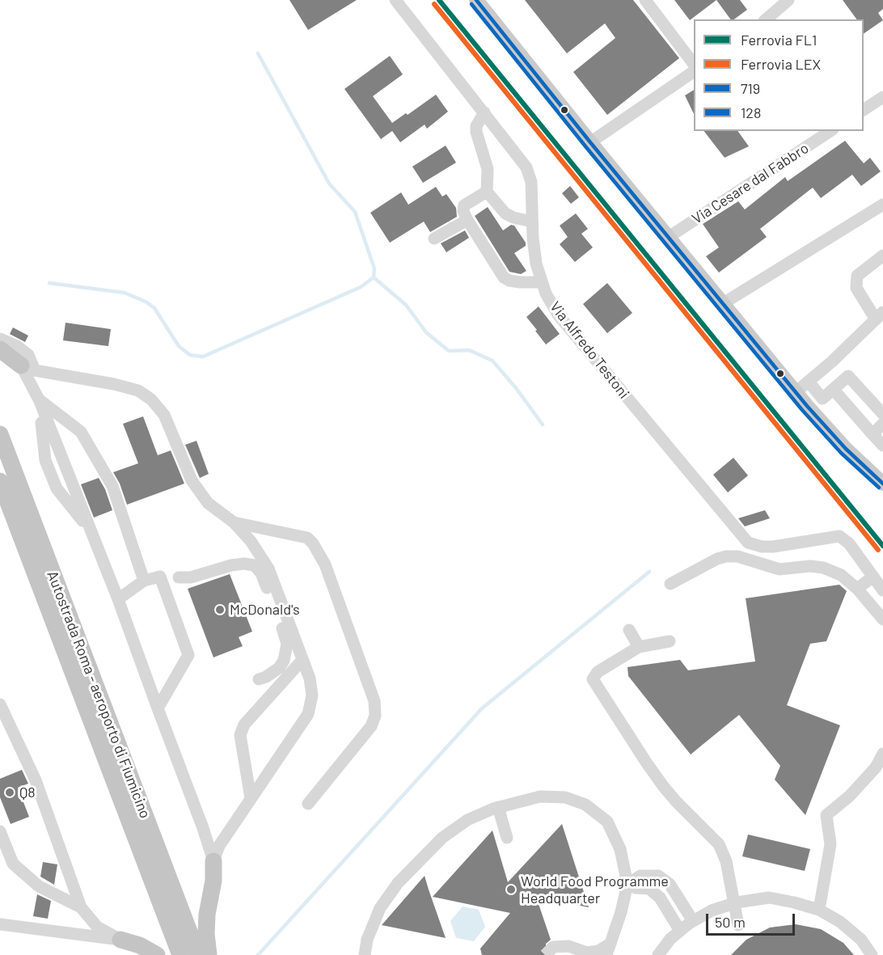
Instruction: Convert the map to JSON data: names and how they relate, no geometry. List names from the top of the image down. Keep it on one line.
{"streets":{"highway":["Autostrada Roma - aeroporto di Fiumicino"],"street":["Via Cesare dal Fabbro","Via Alfredo Testoni"]},"places":["McDonald's","Q8","World Food Programme Headquarter"],"lines":["rail line FL1","transit line 719","rail line LEX","transit line 128"],"legend":["Ferrovia FL1","Ferrovia LEX","719","128"],"scale_bar":"50 m"}
